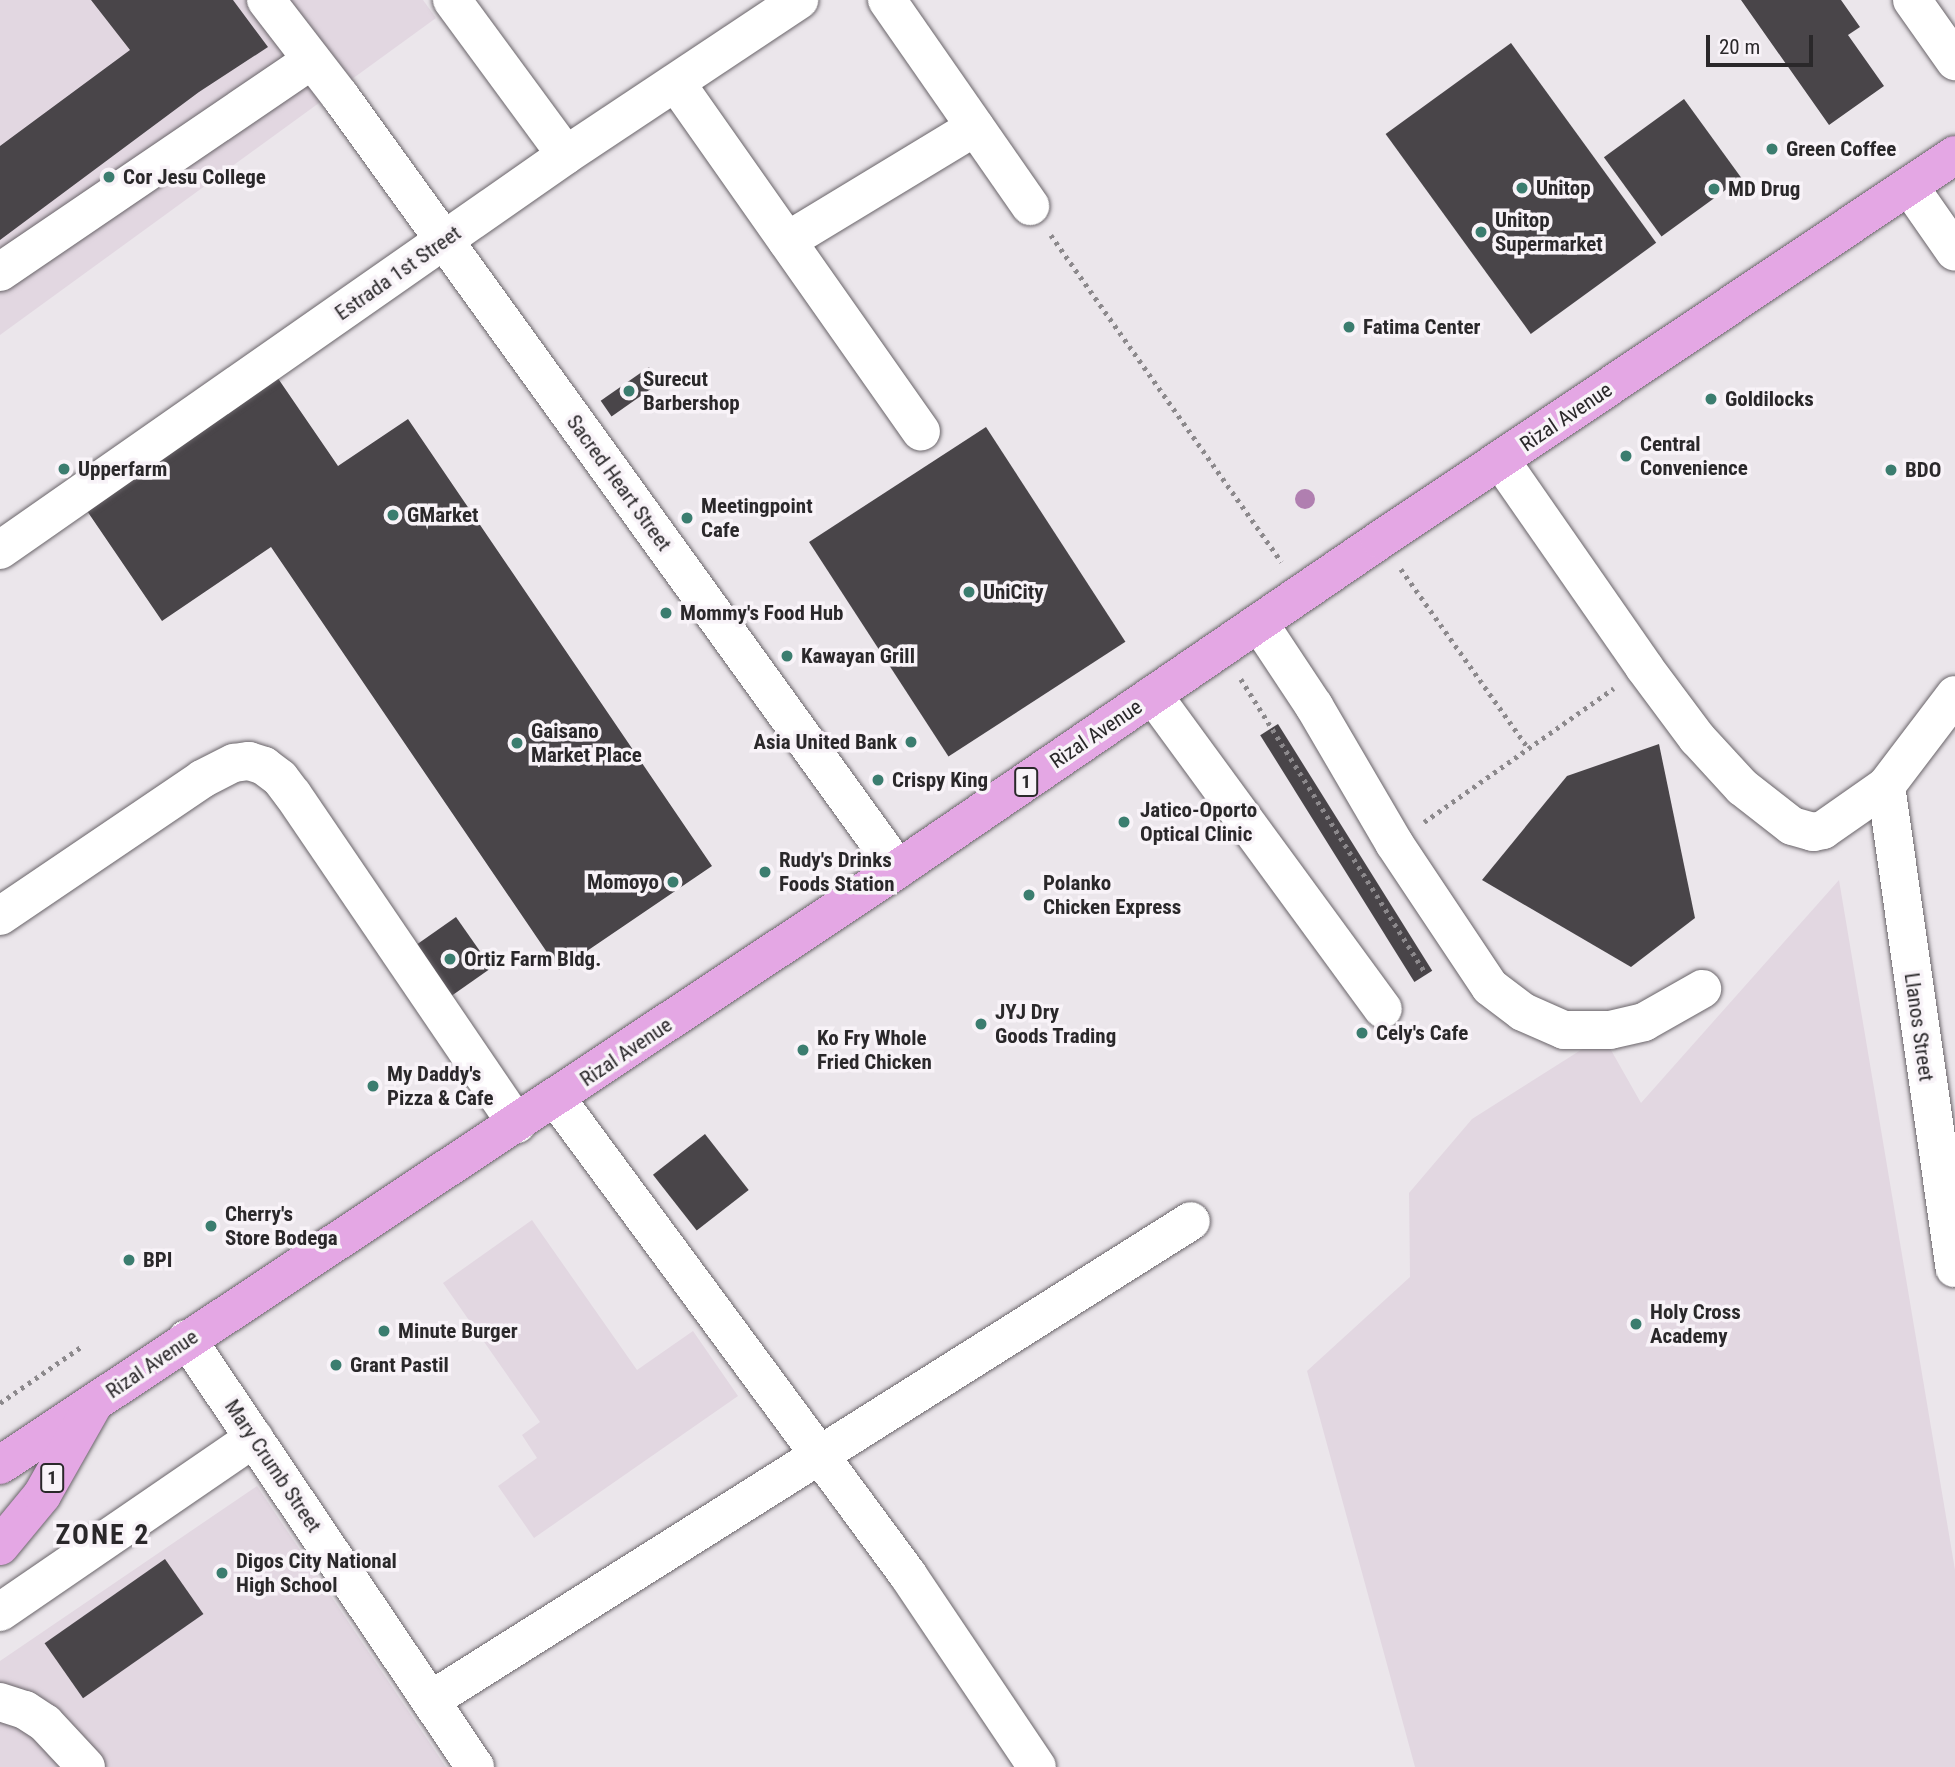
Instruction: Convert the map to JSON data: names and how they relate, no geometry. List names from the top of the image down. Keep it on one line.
{"streets":{"main road":["Rizal Avenue","1"],"street":["Estrada 1st Street","Sacred Heart Street","Llanos Street","Mary Crumb Street"]},"crossings":[["Estrada 1st Street","Sacred Heart Street"],["Rizal Avenue","Sacred Heart Street"],["Rizal Avenue","Mary Crumb Street"]],"districts":["ZONE 2"],"places":["Green Coffee","Cor Jesu College","Unitop","MD Drug","Unitop Supermarket","Fatima Center","Surecut Barbershop","Goldilocks","Central Convenience","Upperfarm","BDO","GMarket","Meetingpoint Cafe","UniCity","Mommy's Food Hub","Kawayan Grill","Asia United Bank","Gaisano Market Place","Crispy King","Jatico-Oporto Optical Clinic","Rudy's Drinks Foods Station","Momoyo","Polanko Chicken Express","Ortiz Farm Bldg.","JYJ Dry Goods Trading","Cely's Cafe","Ko Fry Whole Fried Chicken","My Daddy's Pizza & Cafe","Cherry's Store Bodega","BPI","Holy Cross Academy","Minute Burger","Grant Pastil","Digos City National High School"],"scale_bar":"20 m"}
